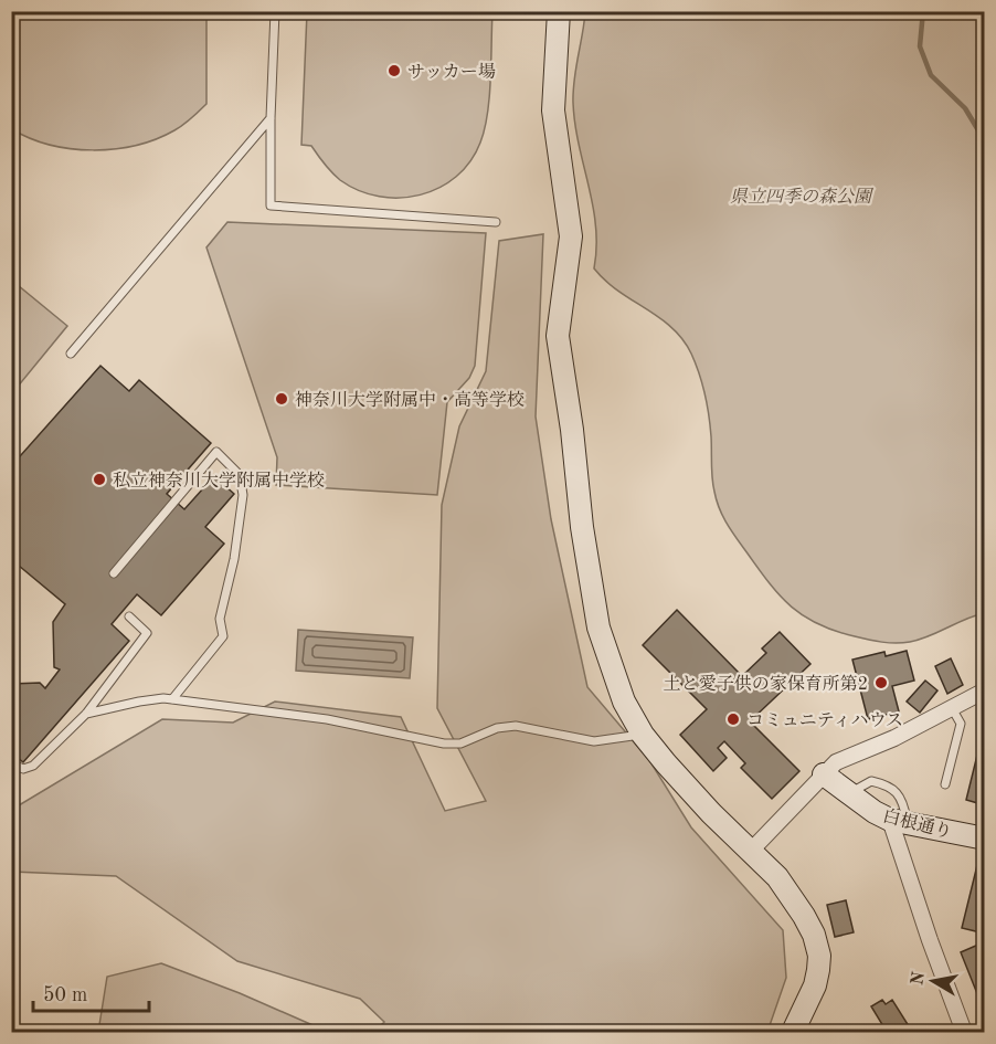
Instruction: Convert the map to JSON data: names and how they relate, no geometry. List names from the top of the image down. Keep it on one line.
{"streets":{"street":["白根通り"]},"parks":["県立四季の森公園"],"places":["サッカー場","神奈川大学附属中・高等学校","私立神奈川大学附属中学校","土と愛子供の家保育所第2","コミュニティハウス"],"scale_bar":"50 m","north":"left"}
